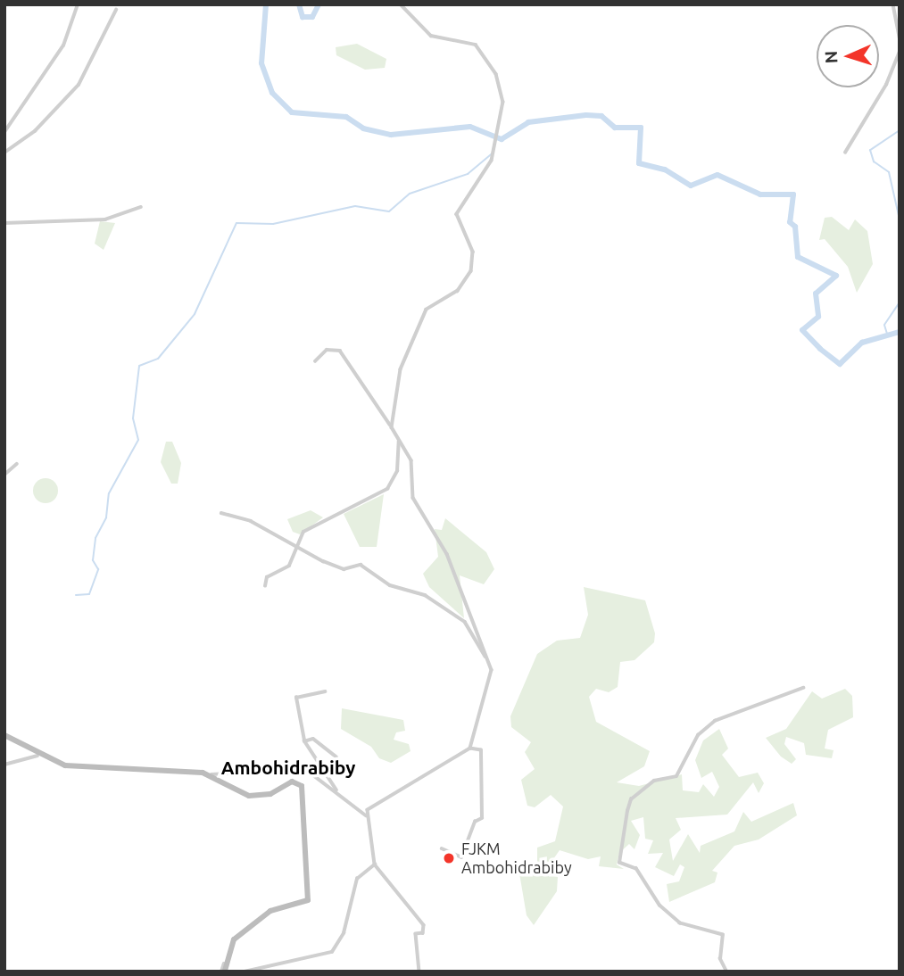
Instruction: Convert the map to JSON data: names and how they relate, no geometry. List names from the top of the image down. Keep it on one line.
{"districts":["Ambohidrabiby"],"places":["FJKM Ambohidrabiby"],"north":"left"}
